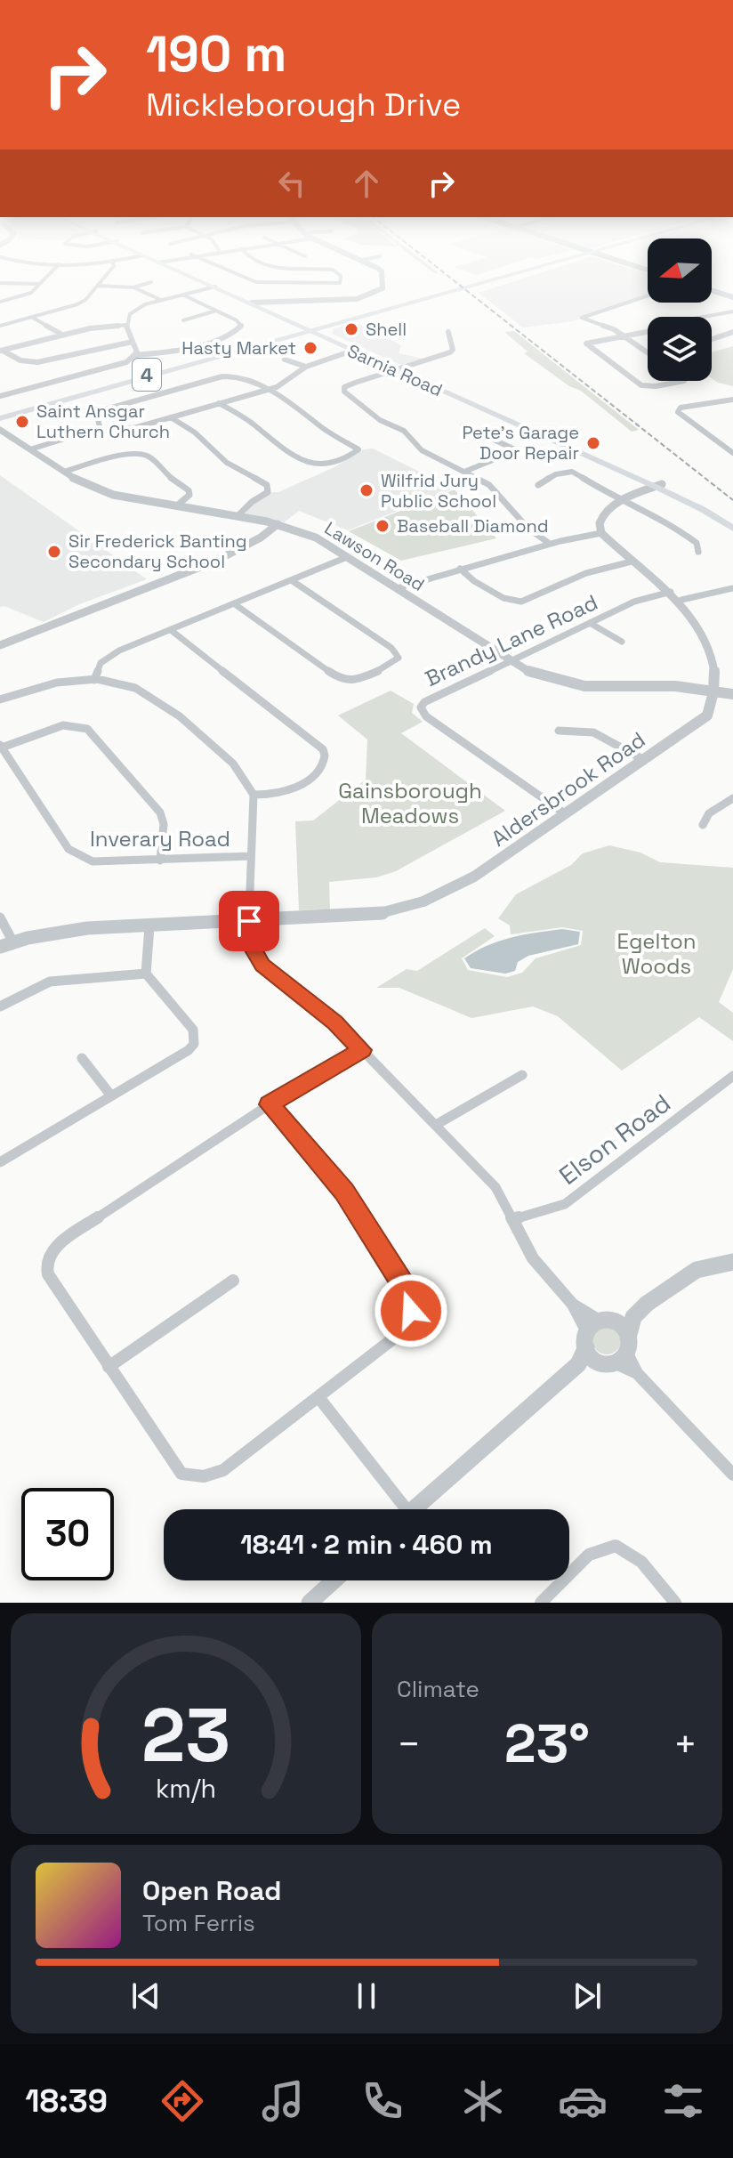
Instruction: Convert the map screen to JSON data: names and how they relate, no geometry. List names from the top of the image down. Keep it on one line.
{"streets":{"main road":["Sarnia Road","4"],"street":["Lawson Road","Brandy Lane Road","Aldersbrook Road","Inverary Road","Elson Road"]},"crossings":[["Sarnia Road","4"],["Lawson Road","Brandy Lane Road"],["Lawson Road","Aldersbrook Road"],["Brandy Lane Road","Aldersbrook Road"]],"parks":["Gainsborough Meadows","Egelton Woods"],"places":["Shell","Hasty Market","Saint Ansgar Luthern Church","Pete's Garage Door Repair","Wilfrid Jury Public School","Baseball Diamond","Sir Frederick Banting Secondary School"],"north":"left","page":{"turn":["190 m","Mickleborough Drive"],"limit":"30","trip":"18:41 · 2 min · 460 m","tile":"Climate","heat":["−","23°","+"],"song":["Open Road","Tom Ferris"],"tabs":"18:39","gauge":["23","km/h"]}}
